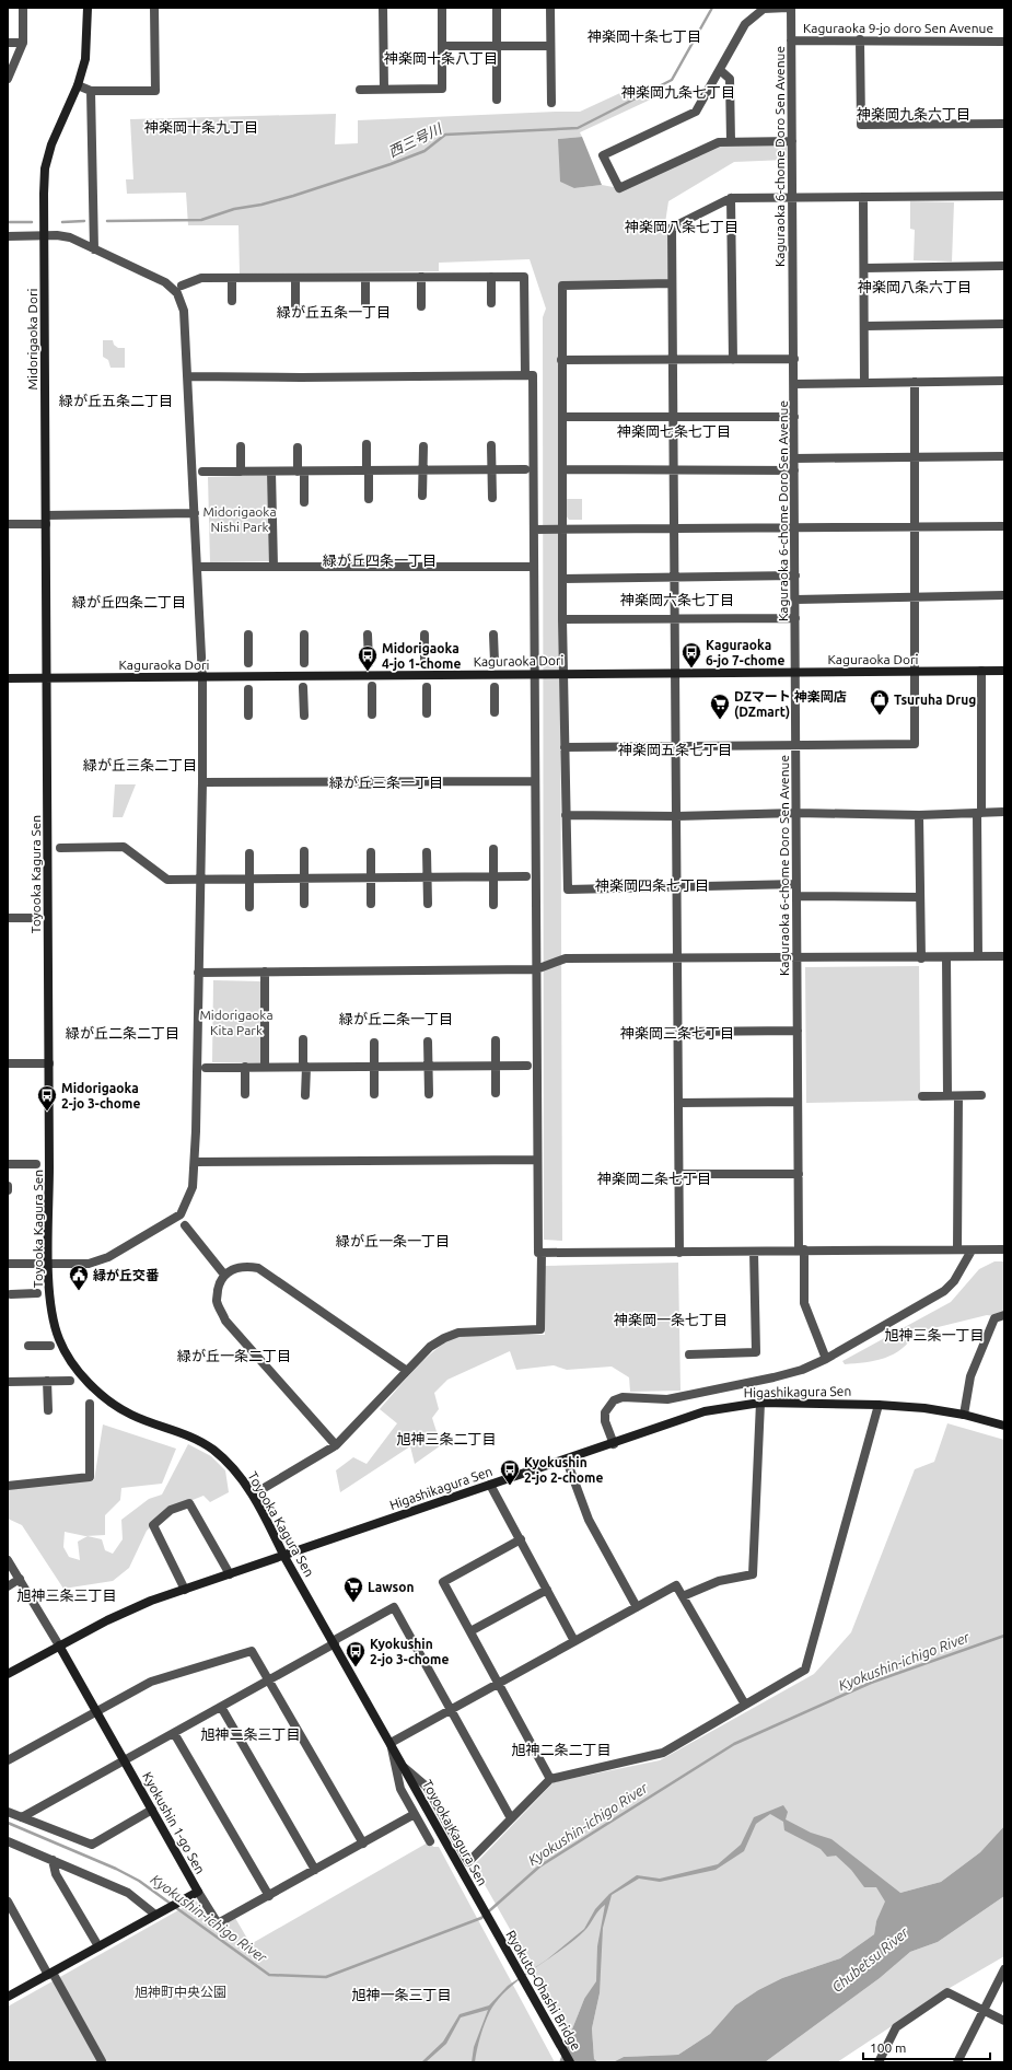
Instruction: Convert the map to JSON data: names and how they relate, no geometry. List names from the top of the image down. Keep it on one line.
{"streets":{"street":["Kaguraoka 9-jo doro Sen Avenue","Kaguraoka 6-chome Doro Sen Avenue","Midorigaoka Dori","Kaguraoka Dori","Toyooka Kagura Sen","Higashikagura Sen","Kyokushin 1-go Sen","Ryokuto-Ohashi Bridge"]},"crossings":[["Kaguraoka 9-jo doro Sen Avenue","Kaguraoka 6-chome Doro Sen Avenue"],["Kaguraoka 6-chome Doro Sen Avenue","Kaguraoka Dori"],["Midorigaoka Dori","Kaguraoka Dori"],["Midorigaoka Dori","Toyooka Kagura Sen"],["Kaguraoka Dori","Toyooka Kagura Sen"],["Toyooka Kagura Sen","Higashikagura Sen"],["Toyooka Kagura Sen","Ryokuto-Ohashi Bridge"],["Higashikagura Sen","Kyokushin 1-go Sen"]],"districts":["神楽岡十条七丁目","神楽岡十条八丁目","神楽岡九条七丁目","神楽岡九条六丁目","神楽岡十条九丁目","神楽岡八条七丁目","神楽岡八条六丁目","緑が丘五条一丁目","緑が丘五条二丁目","神楽岡七条七丁目","緑が丘四条一丁目","神楽岡六条七丁目","緑が丘四条二丁目","神楽岡五条七丁目","緑が丘三条二丁目","緑が丘三条一丁目","神楽岡四条七丁目","緑が丘二条一丁目","緑が丘二条二丁目","神楽岡三条七丁目","神楽岡二条七丁目","緑が丘一条一丁目","神楽岡一条七丁目","旭神三条一丁目","緑が丘一条二丁目","旭神三条二丁目","旭神三条三丁目","旭神二条三丁目","旭神二条二丁目","旭神一条三丁目"],"water":["西三号川","Kyokushin-ichigo River","Chubetsu River"],"parks":["Midorigaoka Nishi Park","Midorigaoka Kita Park","旭神町中央公園"],"places":{"bus stop":["Kaguraoka 6-jo 7-chome","Midorigaoka 4-jo 1-chome","Midorigaoka 2-jo 3-chome","Kyokushin 2-jo 2-chome","Kyokushin 2-jo 3-chome"],"shop":["Tsuruha Drug"],"supermarket":["DZマート 神楽岡店 (DZmart)","Lawson"],"public building":["緑が丘交番"]},"scale_bar":"100 m"}
